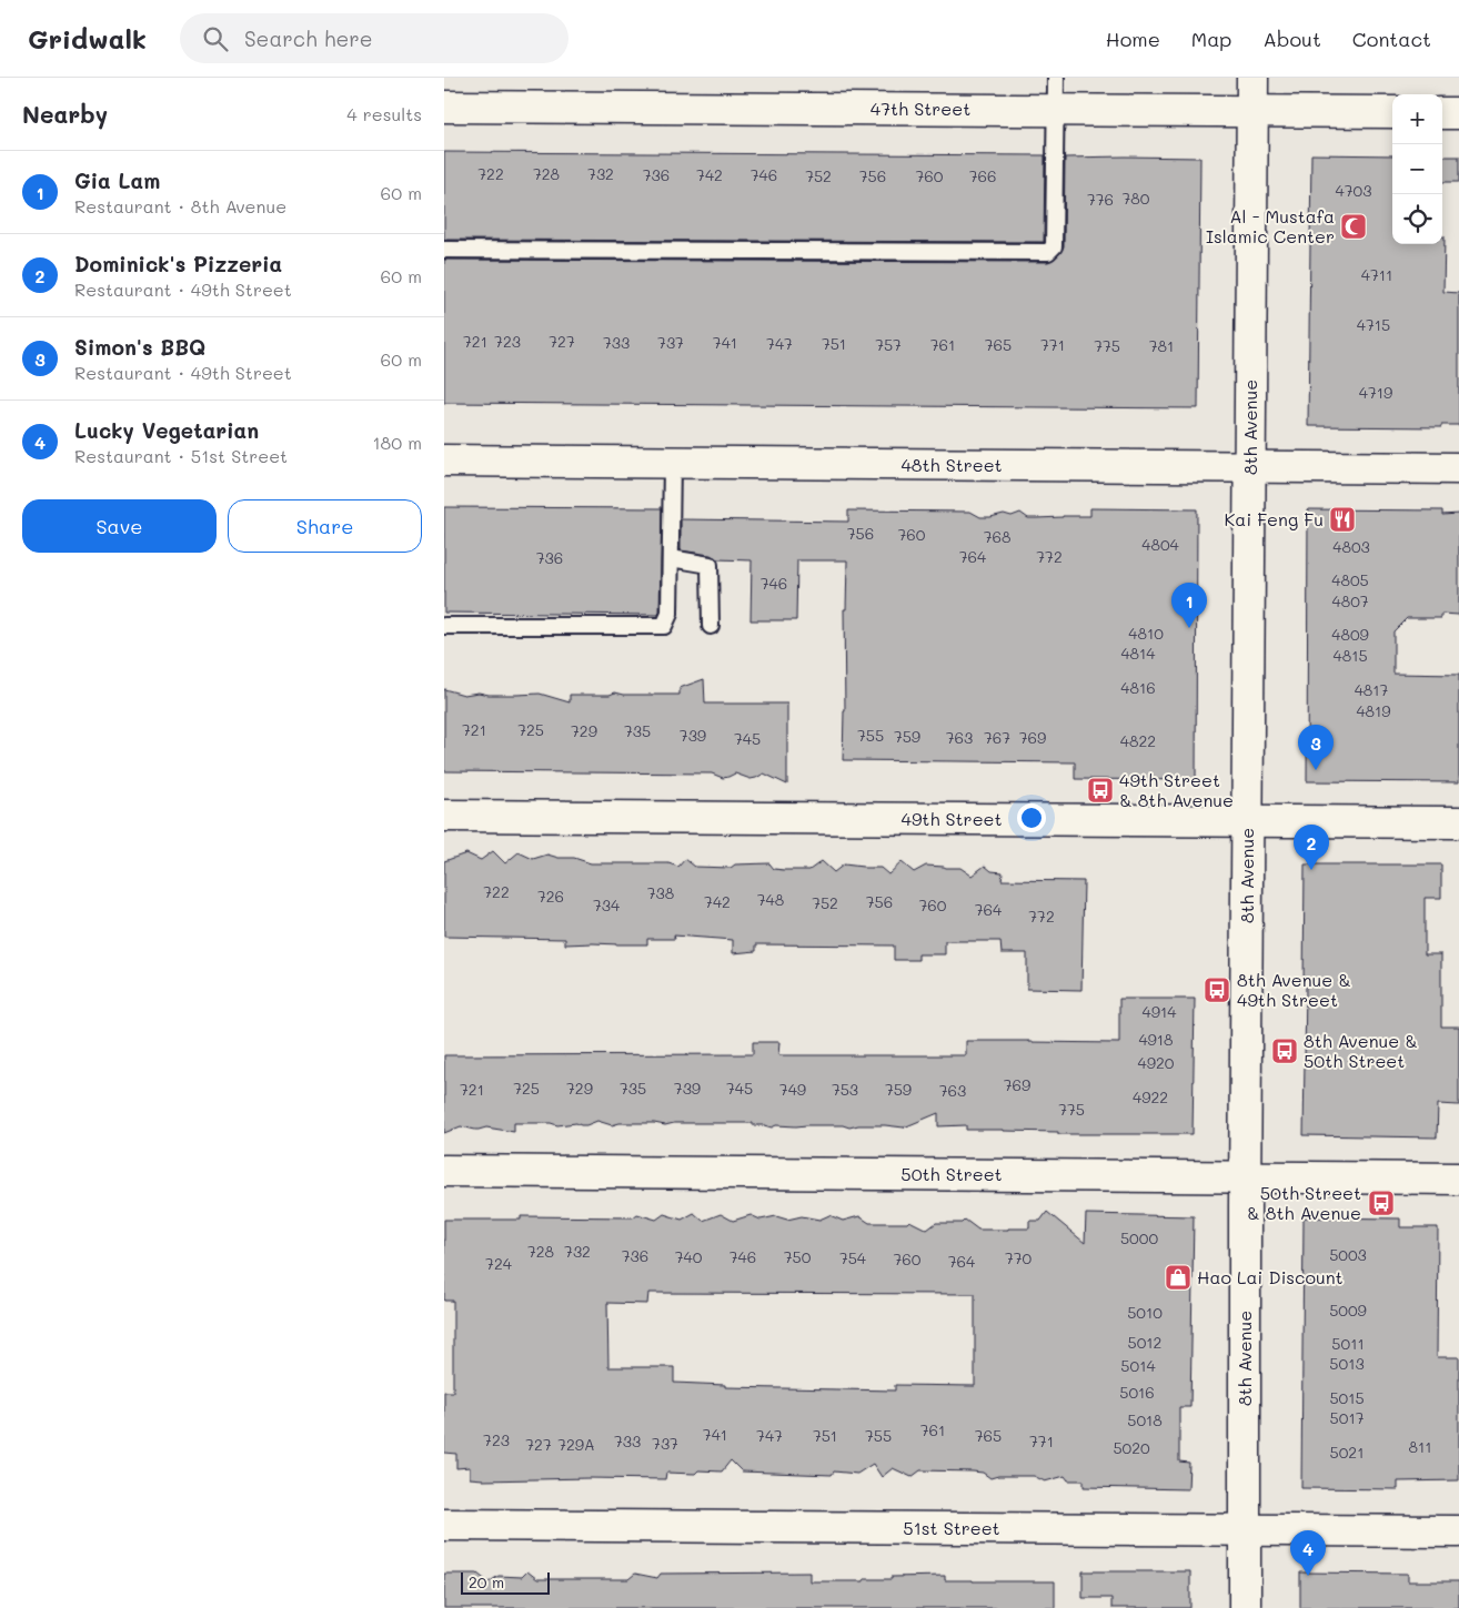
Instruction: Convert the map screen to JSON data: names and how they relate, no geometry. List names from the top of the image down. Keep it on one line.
{"streets":{"street":["47th Street","8th Avenue","48th Street","49th Street","50th Street","51st Street"]},"crossings":[["47th Street","8th Avenue"],["8th Avenue","48th Street"],["8th Avenue","49th Street"],["8th Avenue","50th Street"],["8th Avenue","51st Street"]],"places":{"mosque":["Al - Mustafa Islamic Center"],"restaurant":["Kai Feng Fu"],"bus stop":["49th Street & 8th Avenue","8th Avenue & 49th Street","8th Avenue & 50th Street","50th Street & 8th Avenue"],"shop":["Hao Lai Discount"]},"house_numbers":["722","728","732","736","742","746","752","756","760","766","4703","780","776","4711","4715","721","723","727","733","737","741","747","751","757","761","765","771","775","781","4719","756","760","768","4804","4803","764","772","736","4805","746","4807","4810","4809","4814","4815","4816","4817","4819","721","725","729","735","739","755","759","763","767","769","745","4822","722","738","726","748","742","756","752","734","760","764","772","4914","4918","4920","769","725","729","735","739","745","721","749","753","759","763","4922","775","5000","728","732","5003","736","740","746","750","754","770","760","764","724","5009","5010","5012","5011","5013","5014","5016","5015","5017","5018","761","741","747","751","755","765","723","733","771","737","727","729A","811","5020","5021"],"scale_bar":"20 m","page":{"header":"Gridwalk","search":"Search here","nav":["Home","Map","About","Contact"],"heading":["Nearby","4 results"],"map_buttons":["+","−"],"list":[{"mark":"1","name":"Gia Lam","note":"Restaurant · 8th Avenue","value":"60 m"},{"mark":"2","name":"Dominick's Pizzeria","note":"Restaurant · 49th Street","value":"60 m"},{"mark":"3","name":"Simon's BBQ","note":"Restaurant · 49th Street","value":"60 m"},{"mark":"4","name":"Lucky Vegetarian","note":"Restaurant · 51st Street","value":"180 m"}],"buttons":["Save","Share"],"pins":["1","3","2","4"],"scale":"20 m"}}
